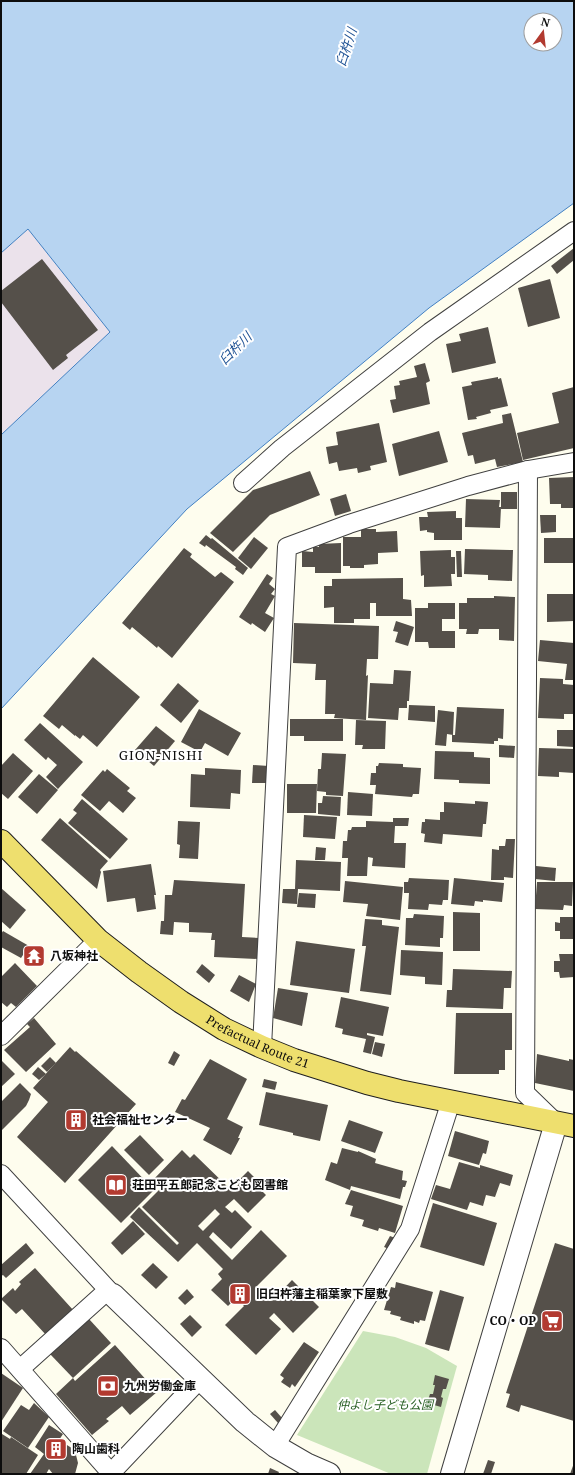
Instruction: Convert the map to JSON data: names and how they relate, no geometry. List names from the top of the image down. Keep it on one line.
{"streets":{"main road":["Prefactual Route 21"]},"districts":["GION-NISHI"],"water":["臼杵川"],"parks":["仲よし子ども公園"],"places":{"temple":["八坂神社"],"building":["社会福祉センター","旧臼杵藩主稲葉家下屋敷","陶山歯科"],"library":["荘田平五郎記念こども図書館"],"supermarket":["CO・OP"],"bank":["九州労働金庫"]},"north":"top"}
